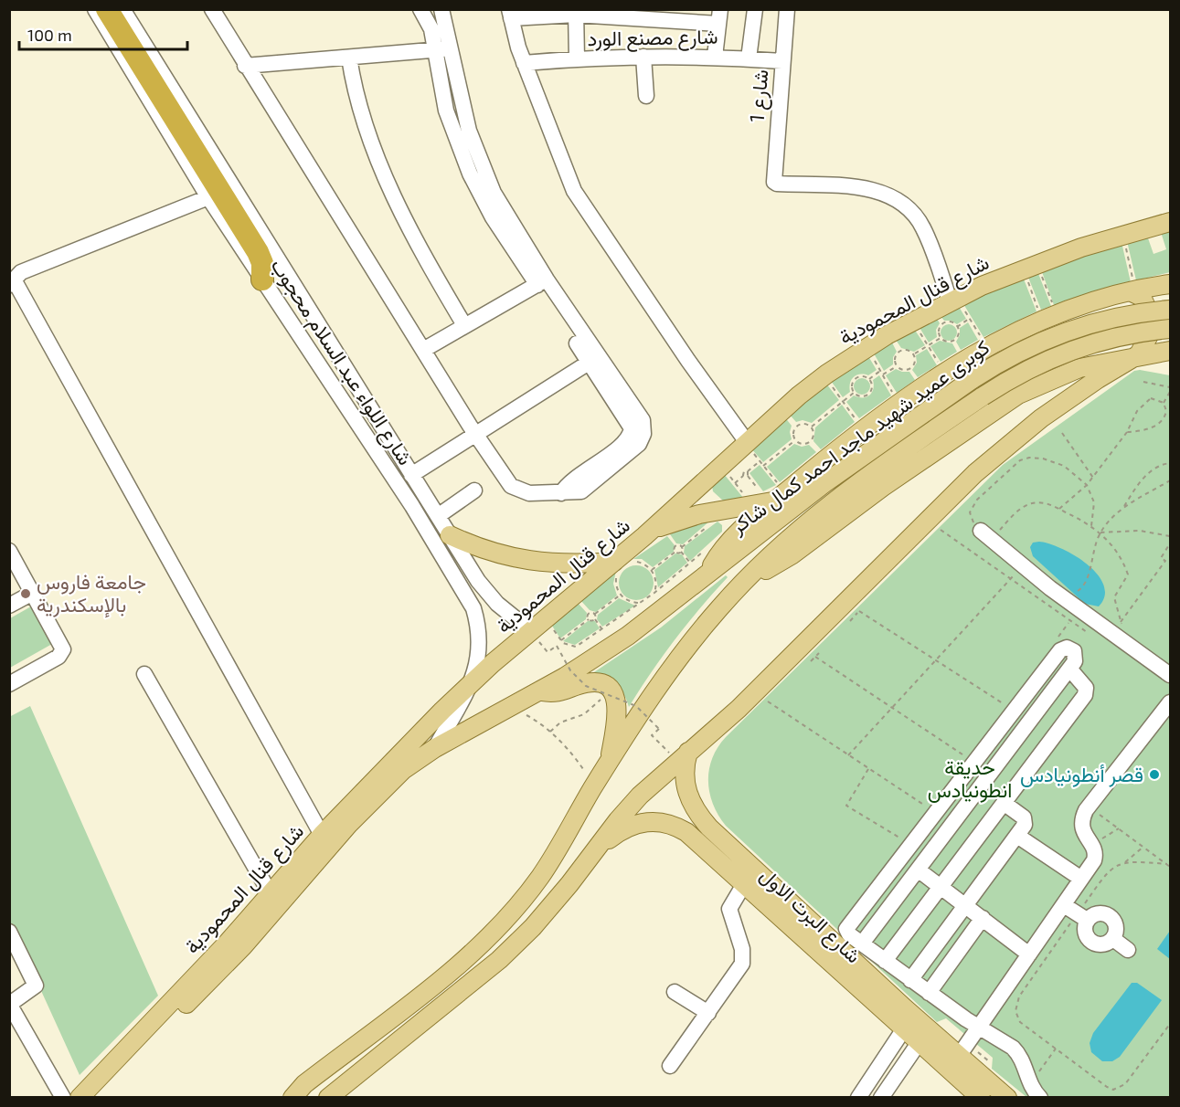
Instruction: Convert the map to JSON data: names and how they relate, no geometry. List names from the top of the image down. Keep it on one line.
{"streets":{"main road":["شارع قنال المحمودية","كوبرى عميد شهيد ماجد احمد كمال شاكر","شارع البرت الاول"],"street":["شارع مصنع الورد","شارع 1","شارع اللواء عبد السلام محجوب"]},"crossings":[["شارع مصنع الورد","شارع 1"],["شارع 1","شارع قنال المحمودية"],["شارع قنال المحمودية","شارع اللواء عبد السلام محجوب"],["شارع قنال المحمودية","كوبرى عميد شهيد ماجد احمد كمال شاكر"]],"parks":["حديقة انطونيادس"],"places":["جامعة فاروس بالإسكندرية","قصر أنطونيادس"],"scale_bar":"100 m"}
